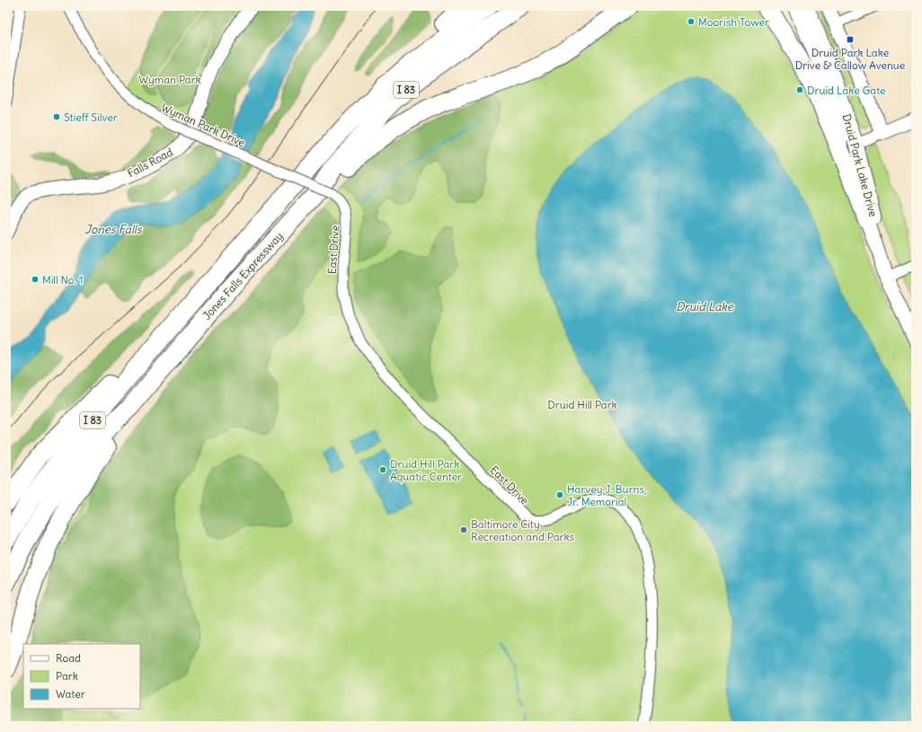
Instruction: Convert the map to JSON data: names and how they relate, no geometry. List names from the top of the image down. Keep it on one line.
{"streets":{"highway":["I 83","Jones Falls Expressway"],"main road":["Falls Road","Druid Park Lake Drive"],"street":["Wyman Park Drive","East Drive"]},"crossings":[["Wyman Park Drive","East Drive"]],"water":["Jones Falls","Druid Lake"],"parks":["Wyman Park","Druid Hill Park"],"places":{"other":["Moorish Tower","Druid Lake Gate","Stieff Silver","Mill No. 1","Druid Hill Park Aquatic Center","Harvey J. Burns, Jr. Memorial","Baltimore City Recreation and Parks"],"transit":["Druid Park Lake Drive & Callow Avenue"]},"legend":["Road","Park","Water"]}
